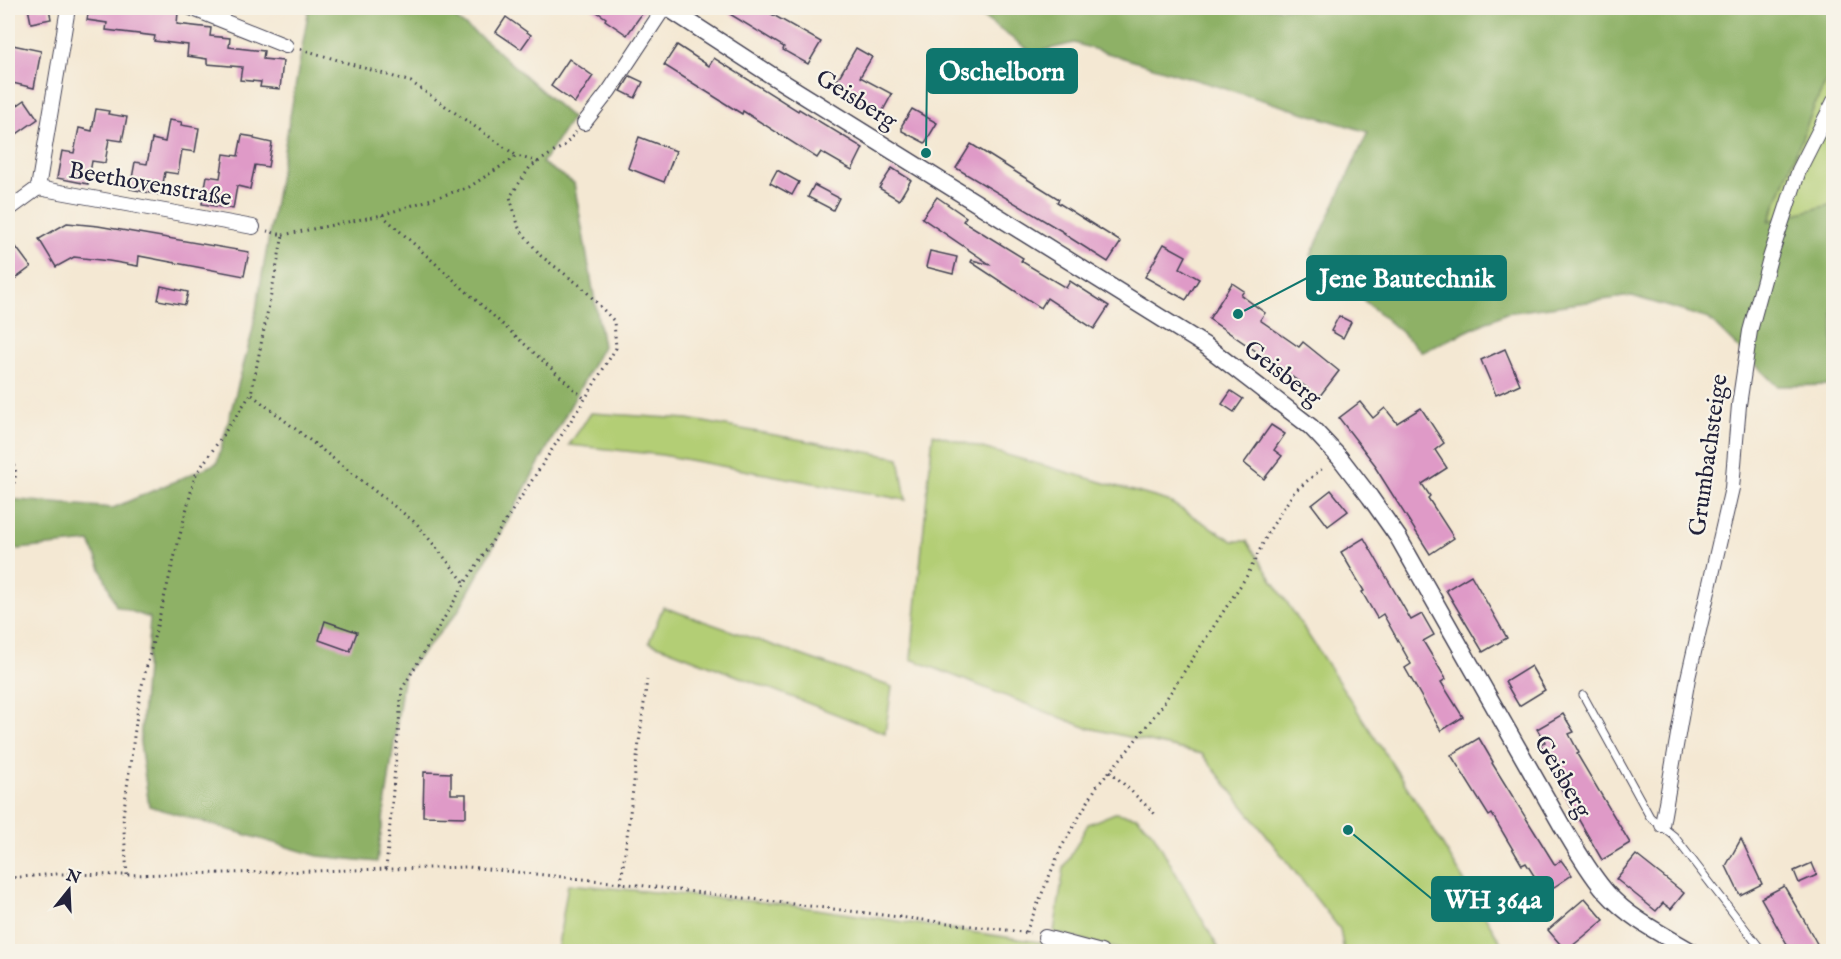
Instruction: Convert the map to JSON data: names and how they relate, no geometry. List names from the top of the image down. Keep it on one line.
{"streets":{"street":["Geisberg","Beethovenstraße","Grumbachsteige"]},"places":["Oschelborn","Jene Bautechnik","WH 364a"],"north":"top"}
